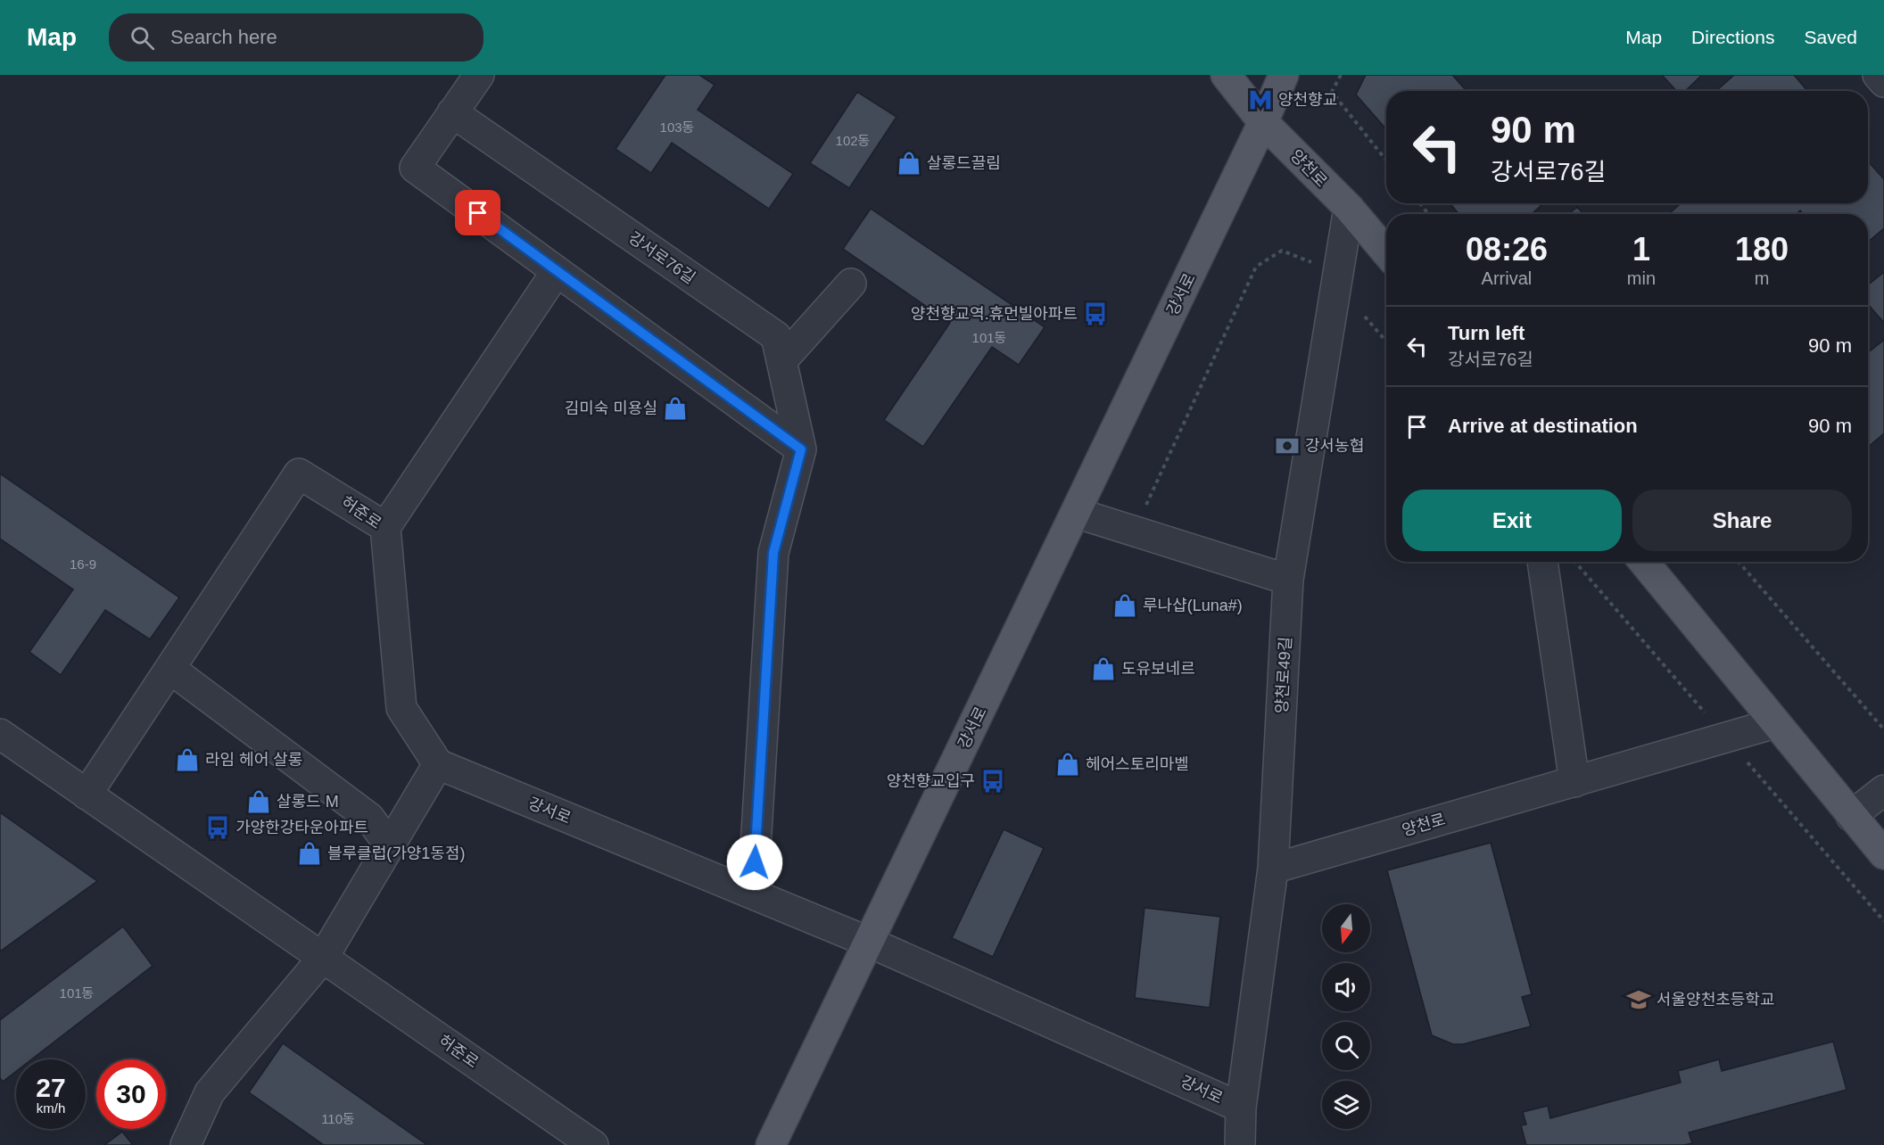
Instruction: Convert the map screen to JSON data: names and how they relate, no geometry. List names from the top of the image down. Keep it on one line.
{"streets":{"main road":["양천로","강서로"],"street":["강서로76길","허준로","양천로49길"]},"crossings":[["양천로","강서로"],["양천로","양천로49길"],["강서로76길","강서로"],["강서로","허준로"],["강서로","양천로49길"]],"places":{"metro station":["양천향교"],"shop":["살롱드끌림","김미숙 미용실","루나샵(Luna#)","도유보네르","라임 헤어 살롱","헤어스토리마벨","살롱드 M","블루클럽(가양1동점)"],"bus stop":["양천향교역.휴먼빌아파트","양천향교입구","가양한강타운아파트"],"bank":["강서농협"],"school or university":["서울양천초등학교"]},"house_numbers":["103동","102동","101동","16-9","101동","110동"],"north":"bottom","page":{"header":"Map","search":"Search here","nav":["Map","Directions","Saved"],"turn":["90 m","강서로76길"],"eta":["08:26","Arrival","1","min","180","m"],"list":[{"name":"Turn left","note":"강서로76길","value":"90 m"},{"name":"Arrive at destination","value":"90 m"}],"buttons":["Exit","Share"],"speed":"27 km/h","limit":"30"}}
